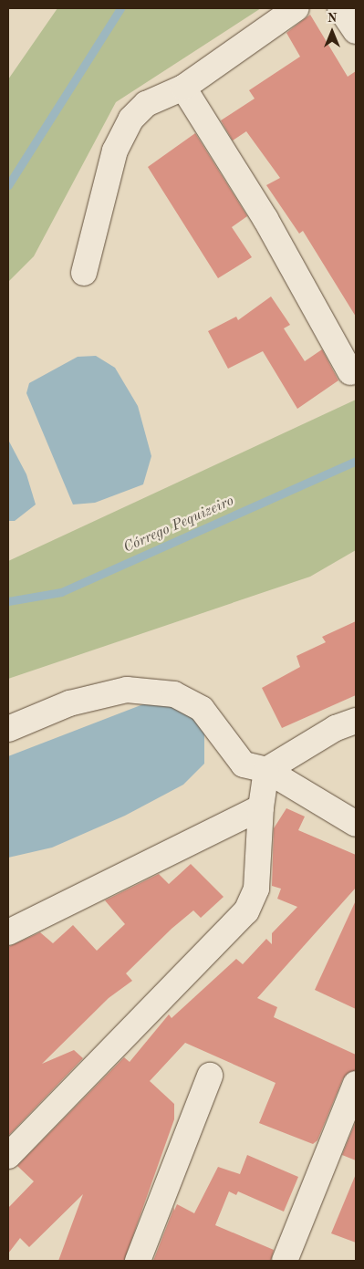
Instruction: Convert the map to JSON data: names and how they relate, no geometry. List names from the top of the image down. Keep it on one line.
{"water":["Córrego Pequizeiro"],"north":"top"}
